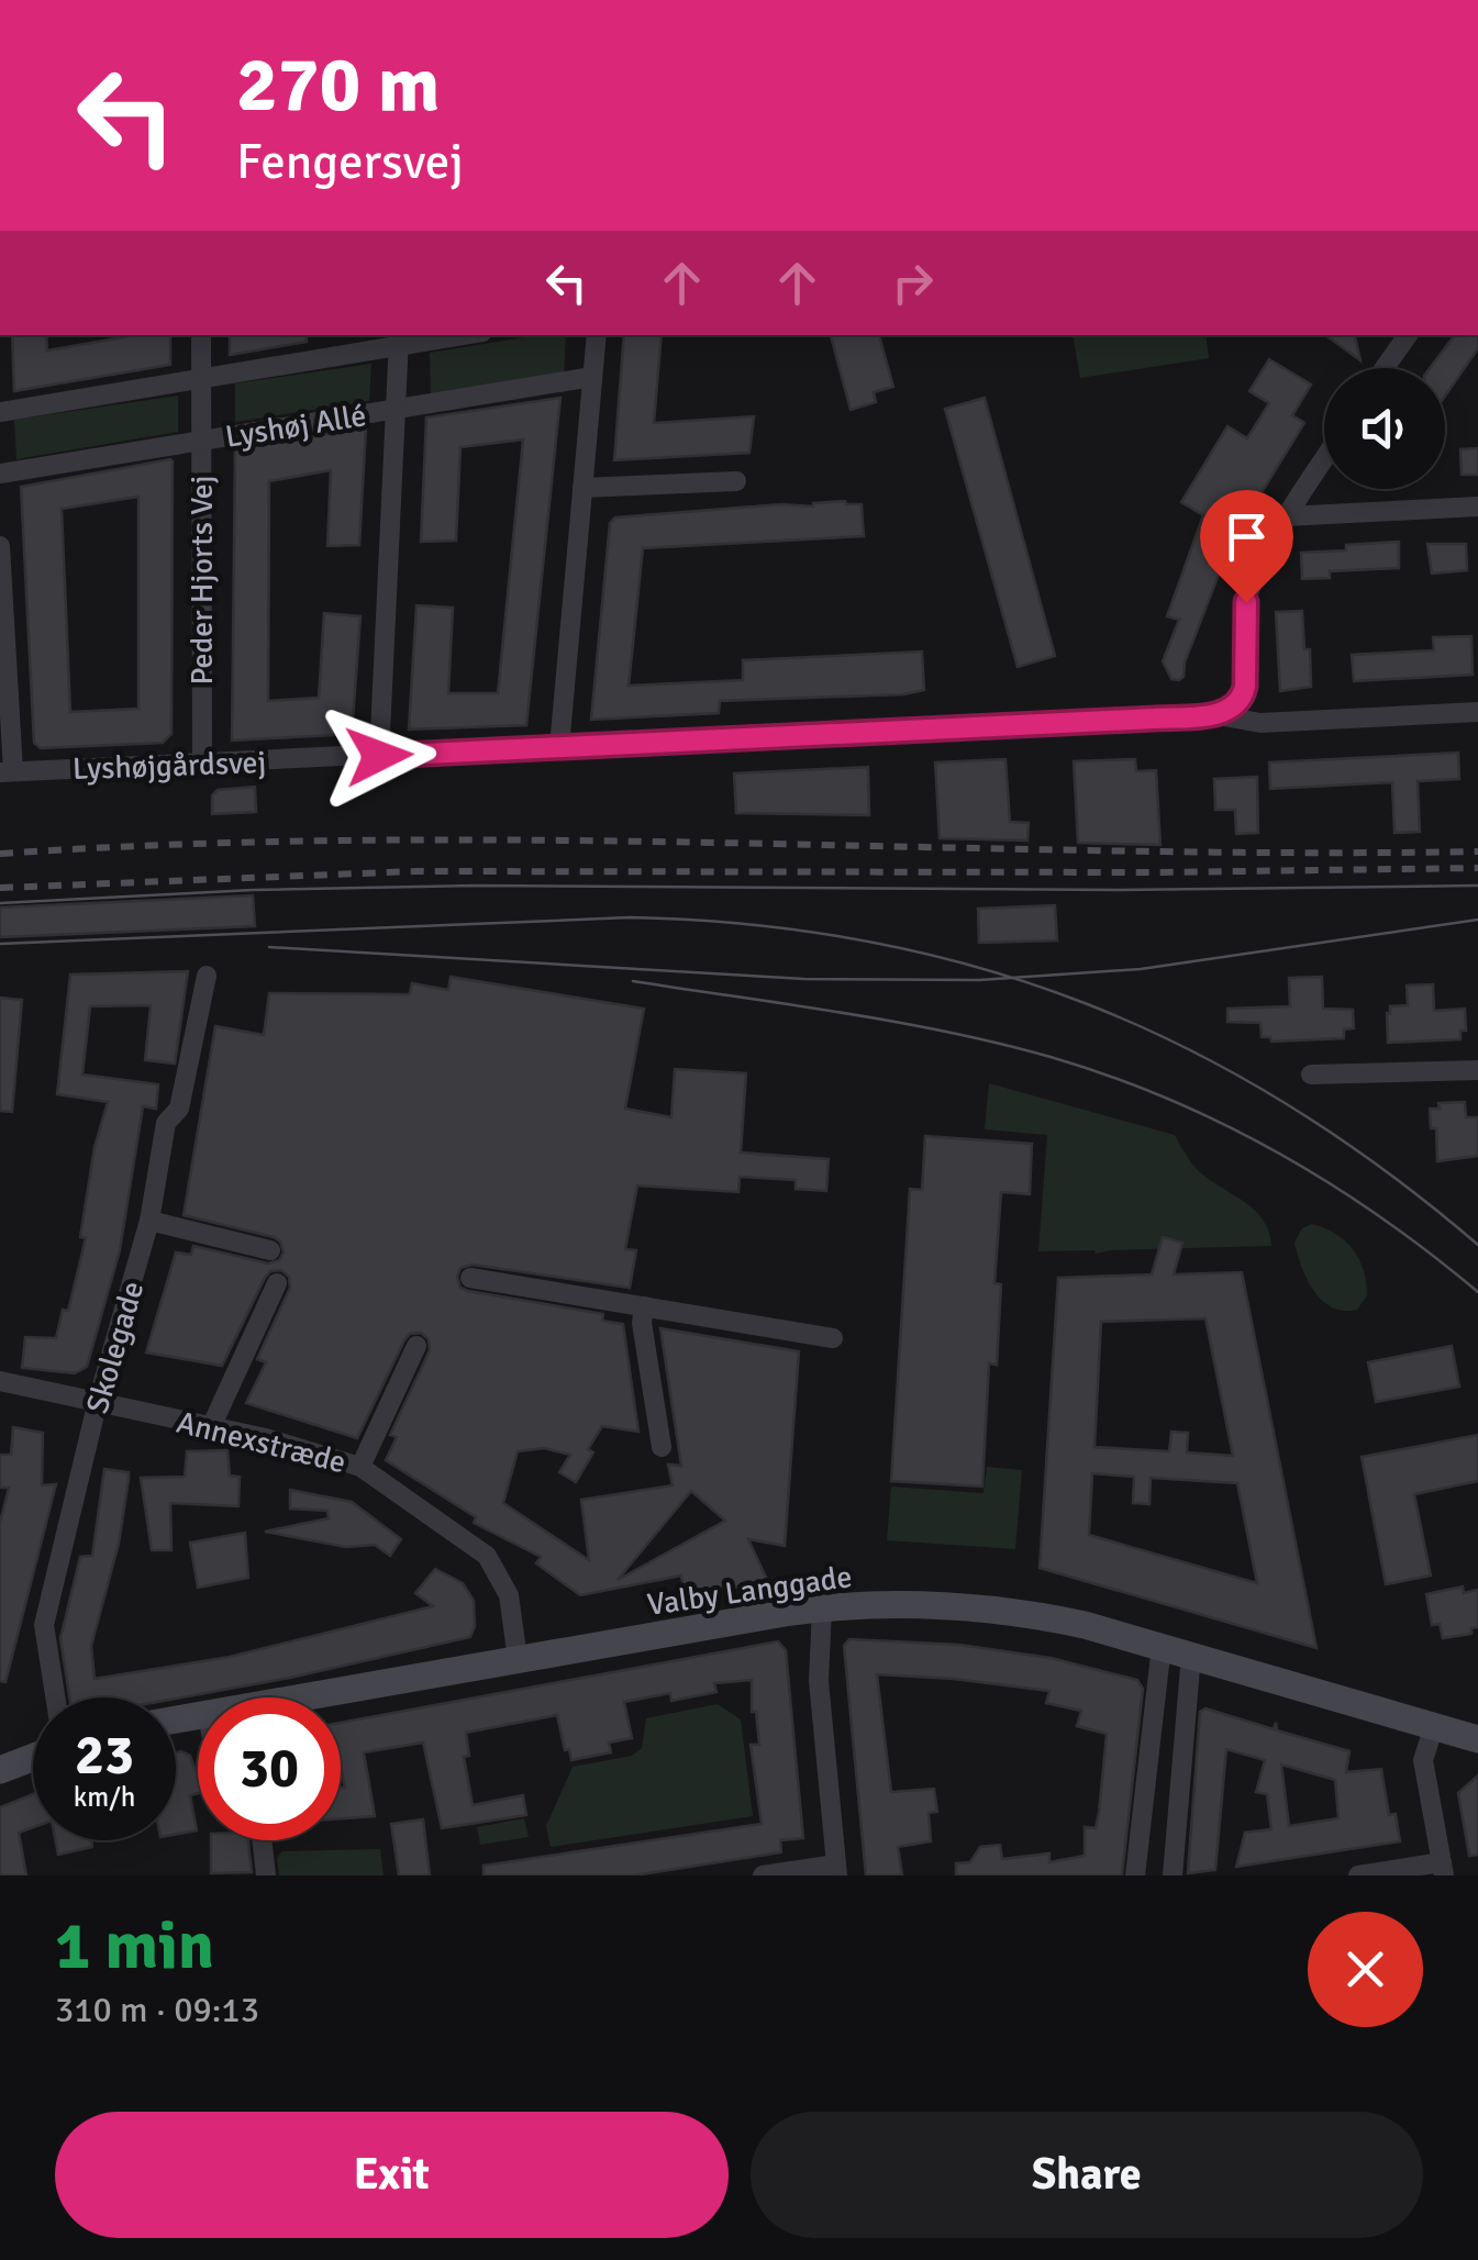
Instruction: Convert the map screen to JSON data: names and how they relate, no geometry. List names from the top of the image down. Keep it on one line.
{"streets":{"street":["Lyshøj Allé","Peder Hjorts Vej","Lyshøjgårdsvej","Skolegade","Annexstræde","Valby Langgade"]},"crossings":[["Lyshøj Allé","Peder Hjorts Vej"],["Peder Hjorts Vej","Lyshøjgårdsvej"],["Skolegade","Annexstræde"],["Annexstræde","Valby Langgade"]],"page":{"turn":["270 m","Fengersvej"],"speed":"23 km/h","limit":"30","heading":["1 min","310 m · 09:13"],"buttons":["Exit","Share"]}}
